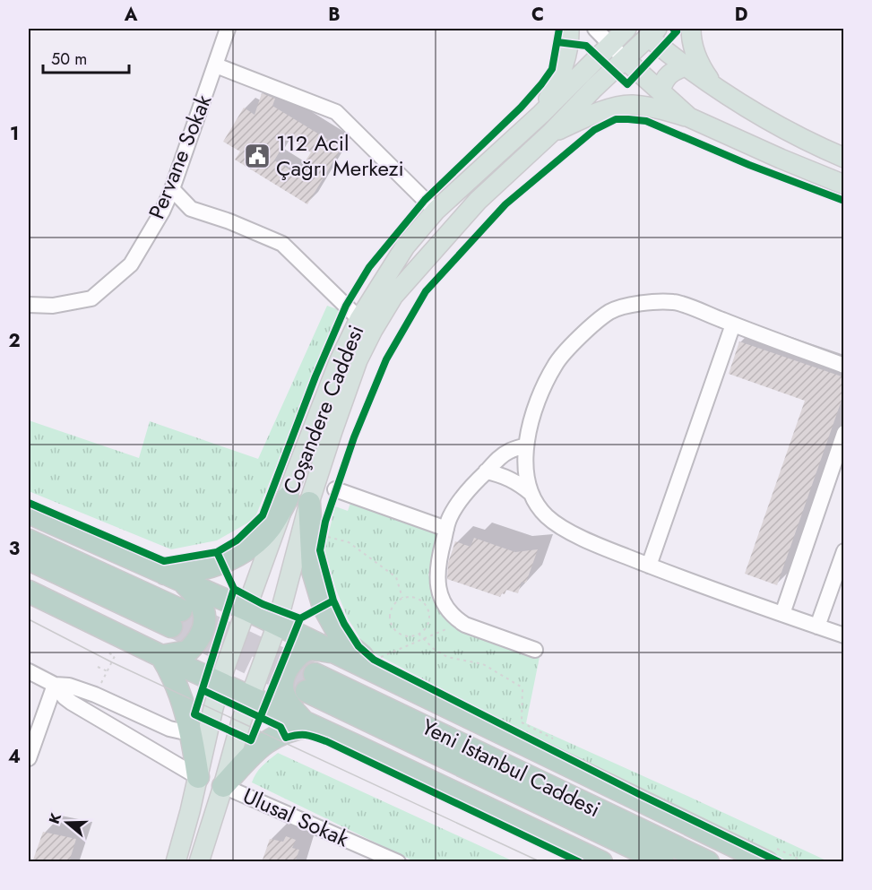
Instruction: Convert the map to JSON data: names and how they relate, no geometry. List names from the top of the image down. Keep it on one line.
{"streets":{"highway":["Yeni İstanbul Caddesi"],"main road":["Coşandere Caddesi"],"street":["Pervane Sokak","Ulusal Sokak"]},"crossings":[["Coşandere Caddesi","Ulusal Sokak"]],"places":{"public building":["112 Acil Çağrı Merkezi"]},"scale_bar":"50 m","north":"left","grid":{"columns":["A","B","C","D"],"rows":["1","2","3","4"]}}
